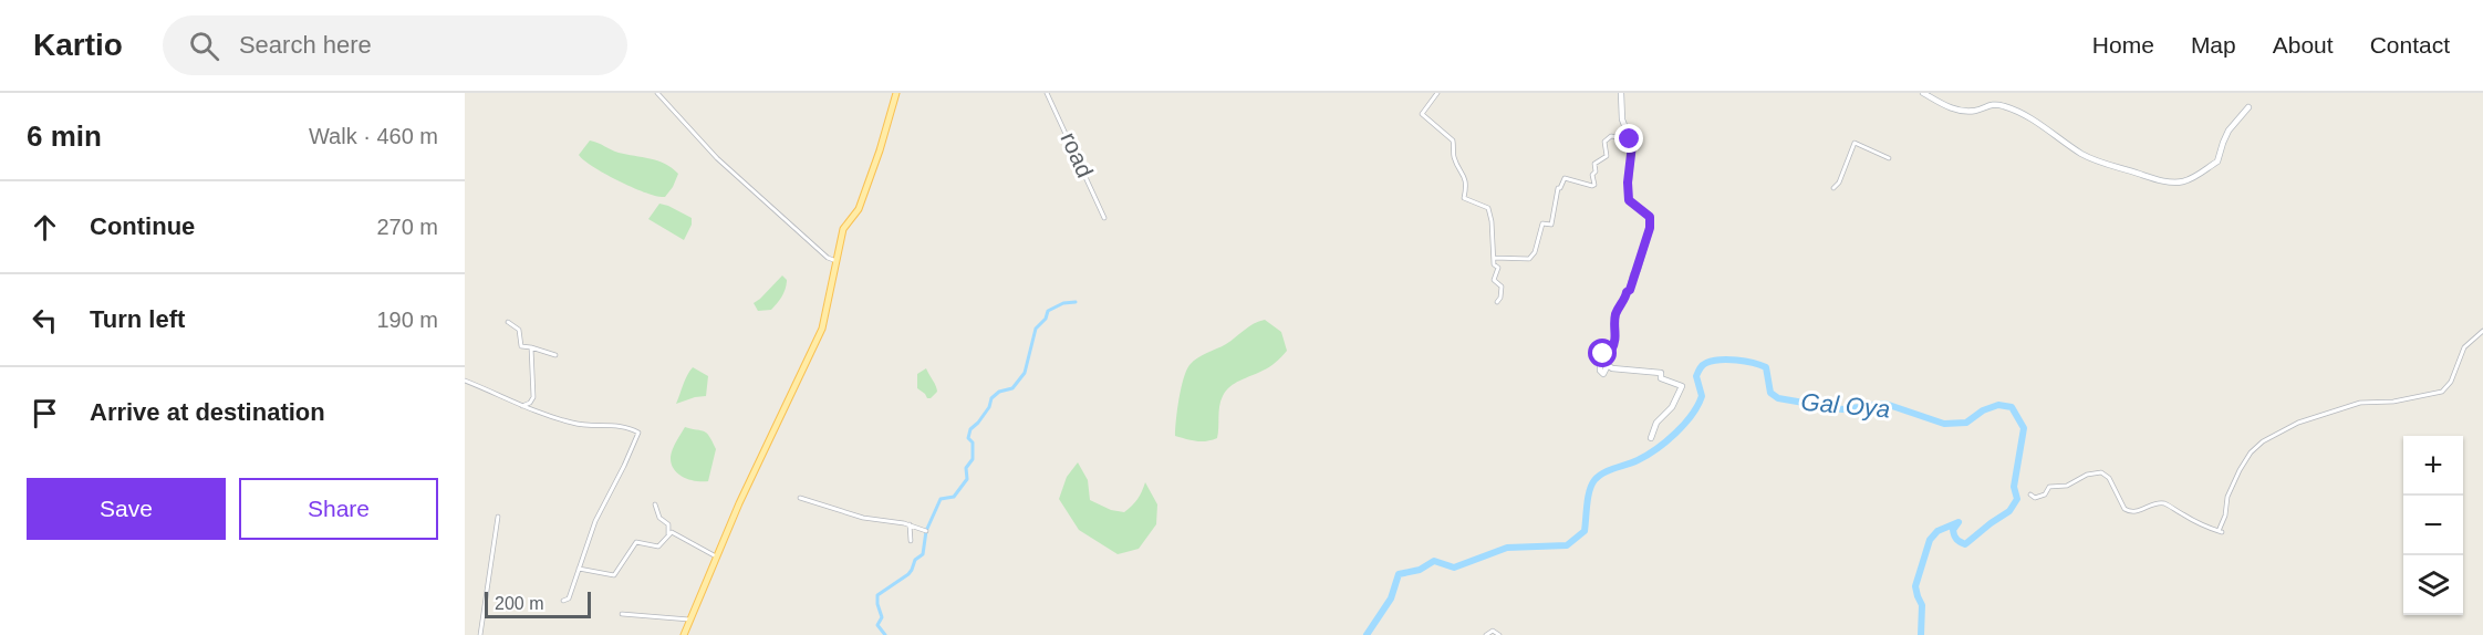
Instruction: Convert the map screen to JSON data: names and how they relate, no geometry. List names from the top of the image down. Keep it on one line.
{"streets":{"street":["road"]},"water":["Gal Oya"],"scale_bar":"200 m","page":{"header":"Kartio","search":"Search here","nav":["Home","Map","About","Contact"],"heading":["6 min","Walk · 460 m"],"list":[["Continue","270 m"],["Turn left","190 m"],"Arrive at destination"],"map_buttons":["+","−"],"buttons":["Save","Share"],"scale":"200 m"}}
